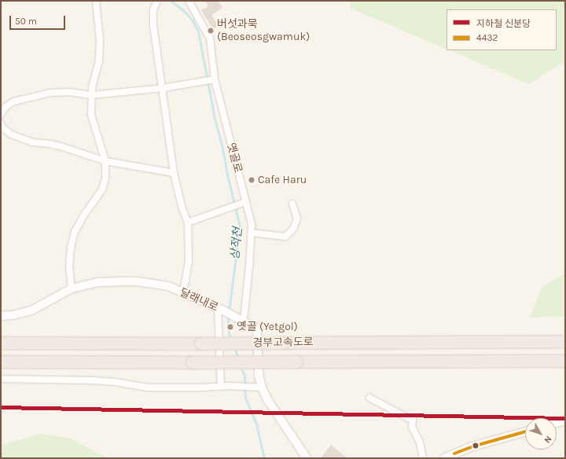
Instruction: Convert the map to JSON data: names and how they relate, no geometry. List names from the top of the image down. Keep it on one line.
{"streets":{"highway":["경부고속도로"],"street":["옛골로","달래내로"]},"crossings":[["옛골로","달래내로"]],"water":["상적천"],"places":["버섯과묵 (Beoseosgwamuk)","Cafe Haru","옛골 (Yetgol)"],"lines":["metro line 신분당","transit line 4432"],"legend":["지하철 신분당","4432"],"scale_bar":"50 m","north":"bottom right"}
